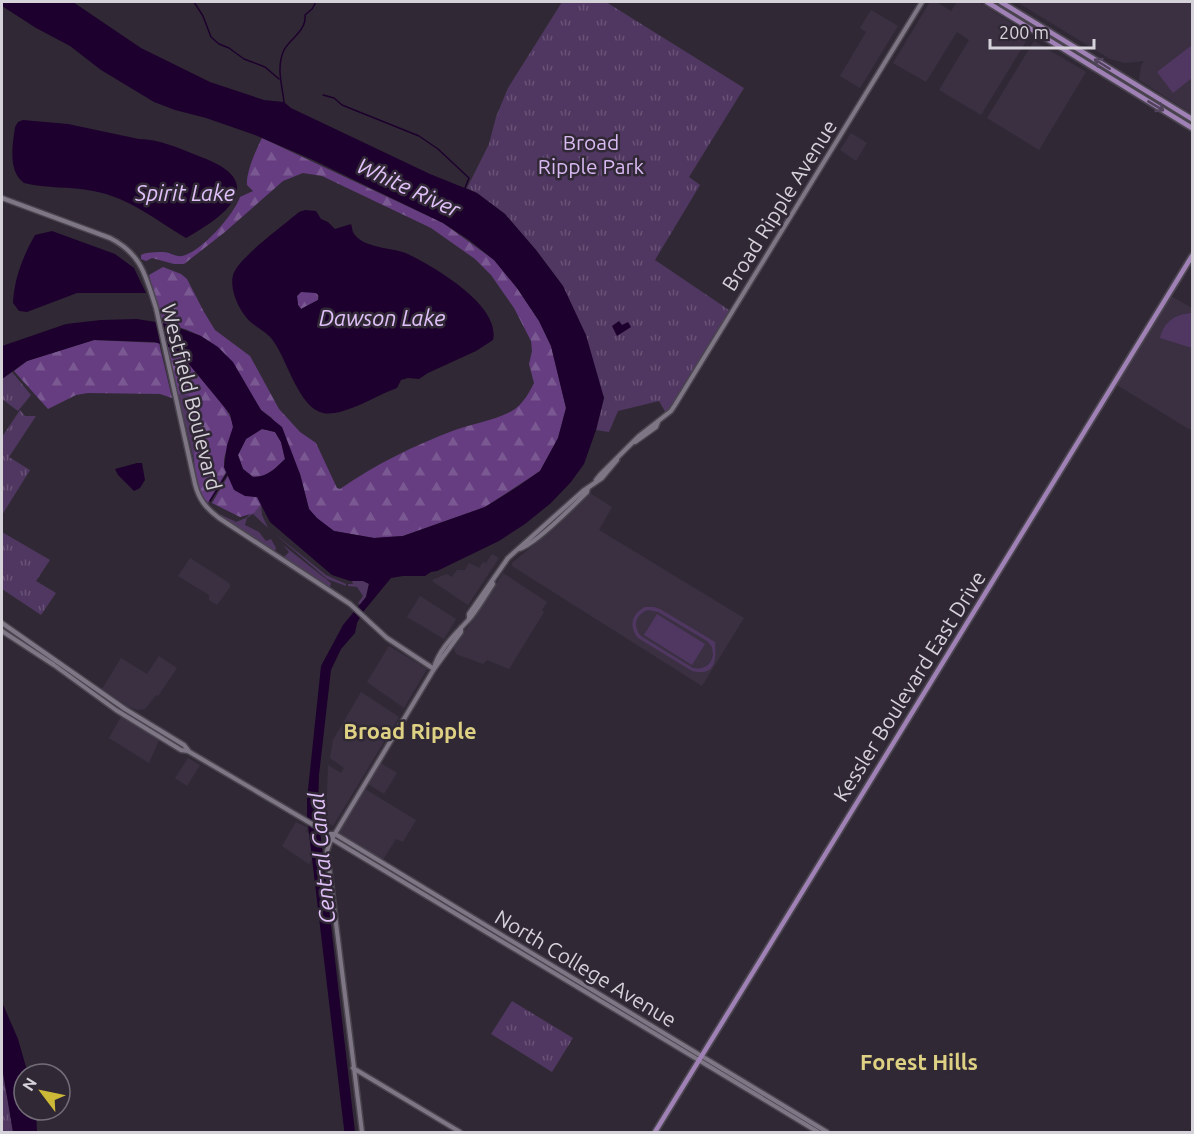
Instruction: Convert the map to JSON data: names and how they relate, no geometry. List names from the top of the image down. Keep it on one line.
{"streets":{"main road":["Broad Ripple Avenue","Westfield Boulevard","Kessler Boulevard East Drive","North College Avenue"]},"crossings":[["Broad Ripple Avenue","Westfield Boulevard"],["Broad Ripple Avenue","North College Avenue"],["Kessler Boulevard East Drive","North College Avenue"]],"districts":["Broad Ripple","Forest Hills"],"water":["White River","Spirit Lake","Dawson Lake","Central Canal"],"parks":["Broad Ripple Park"],"scale_bar":"200 m","north":"top left"}
